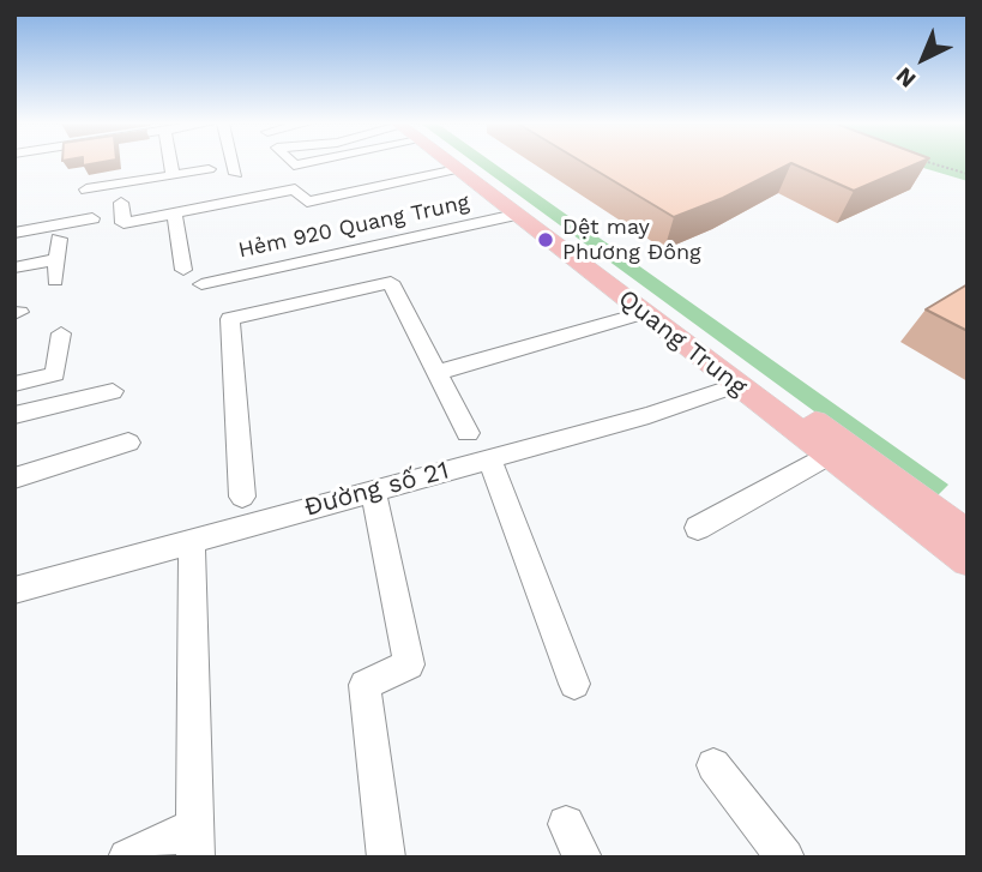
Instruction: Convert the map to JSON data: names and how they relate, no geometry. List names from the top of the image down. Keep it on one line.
{"streets":{"main road":["Quang Trung"],"street":["Hẻm 920 Quang Trung","Đường số 21"]},"crossings":[["Hẻm 920 Quang Trung","Quang Trung"],["Quang Trung","Đường số 21"]],"places":["Dệt may Phương Đông"],"north":"bottom left"}
